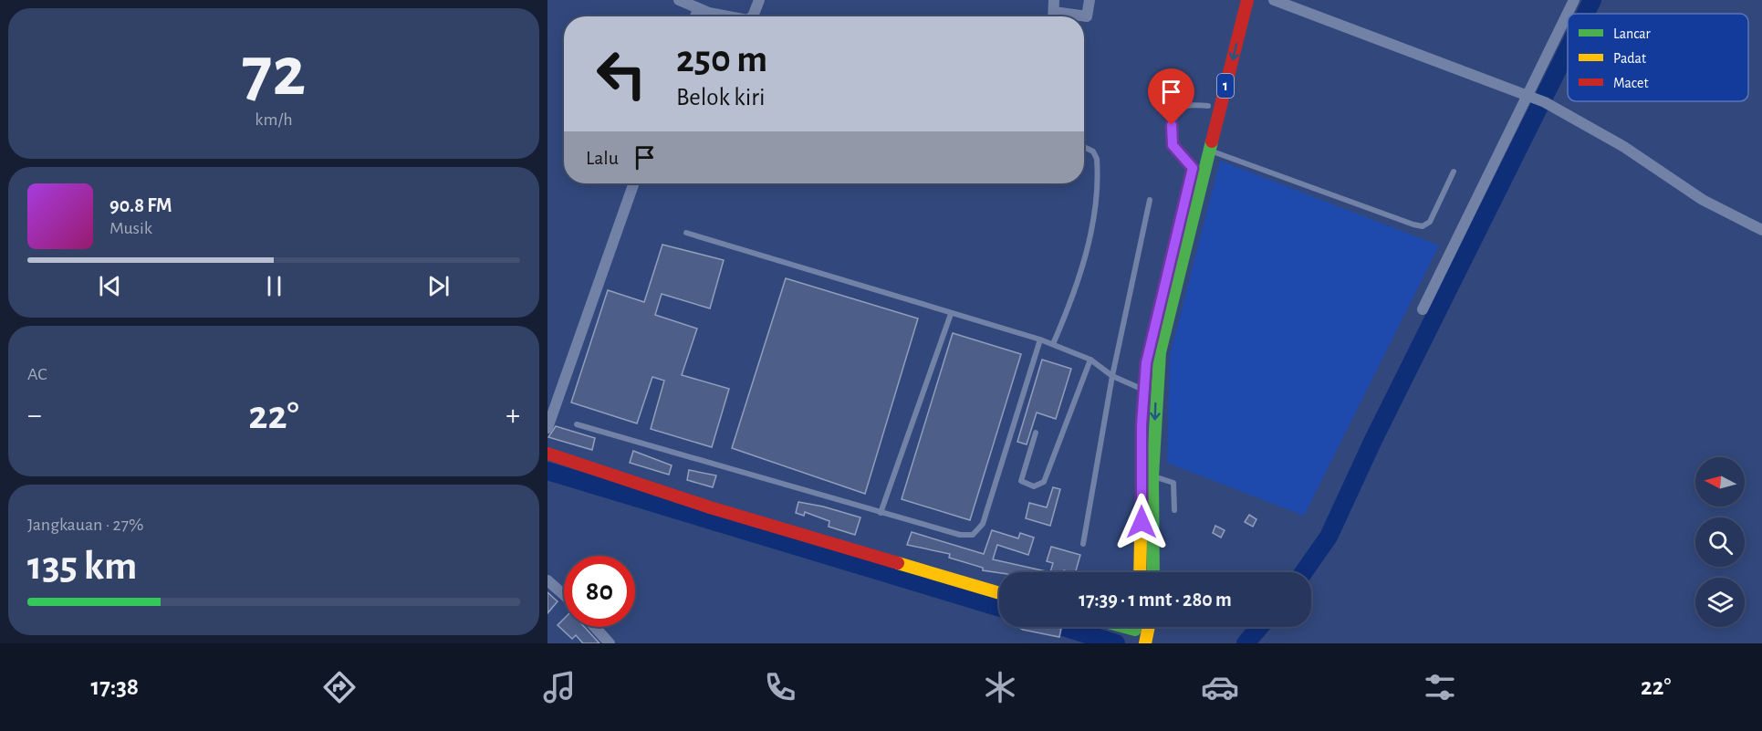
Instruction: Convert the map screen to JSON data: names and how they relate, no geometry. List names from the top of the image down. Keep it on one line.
{"streets":{"main road":["1"]},"legend":["Lancar","Padat","Macet"],"north":"left","page":{"tile":[["72","km/h"],"AC",["Jangkauan · 27%","135 km"]],"turn":["250 m","Belok kiri"],"then":"Lalu","song":["90.8 FM","Musik"],"heat":["−","22°","+"],"limit":"80","trip":"17:39 · 1 mnt · 280 m","tabs":["17:38","22°"]}}
